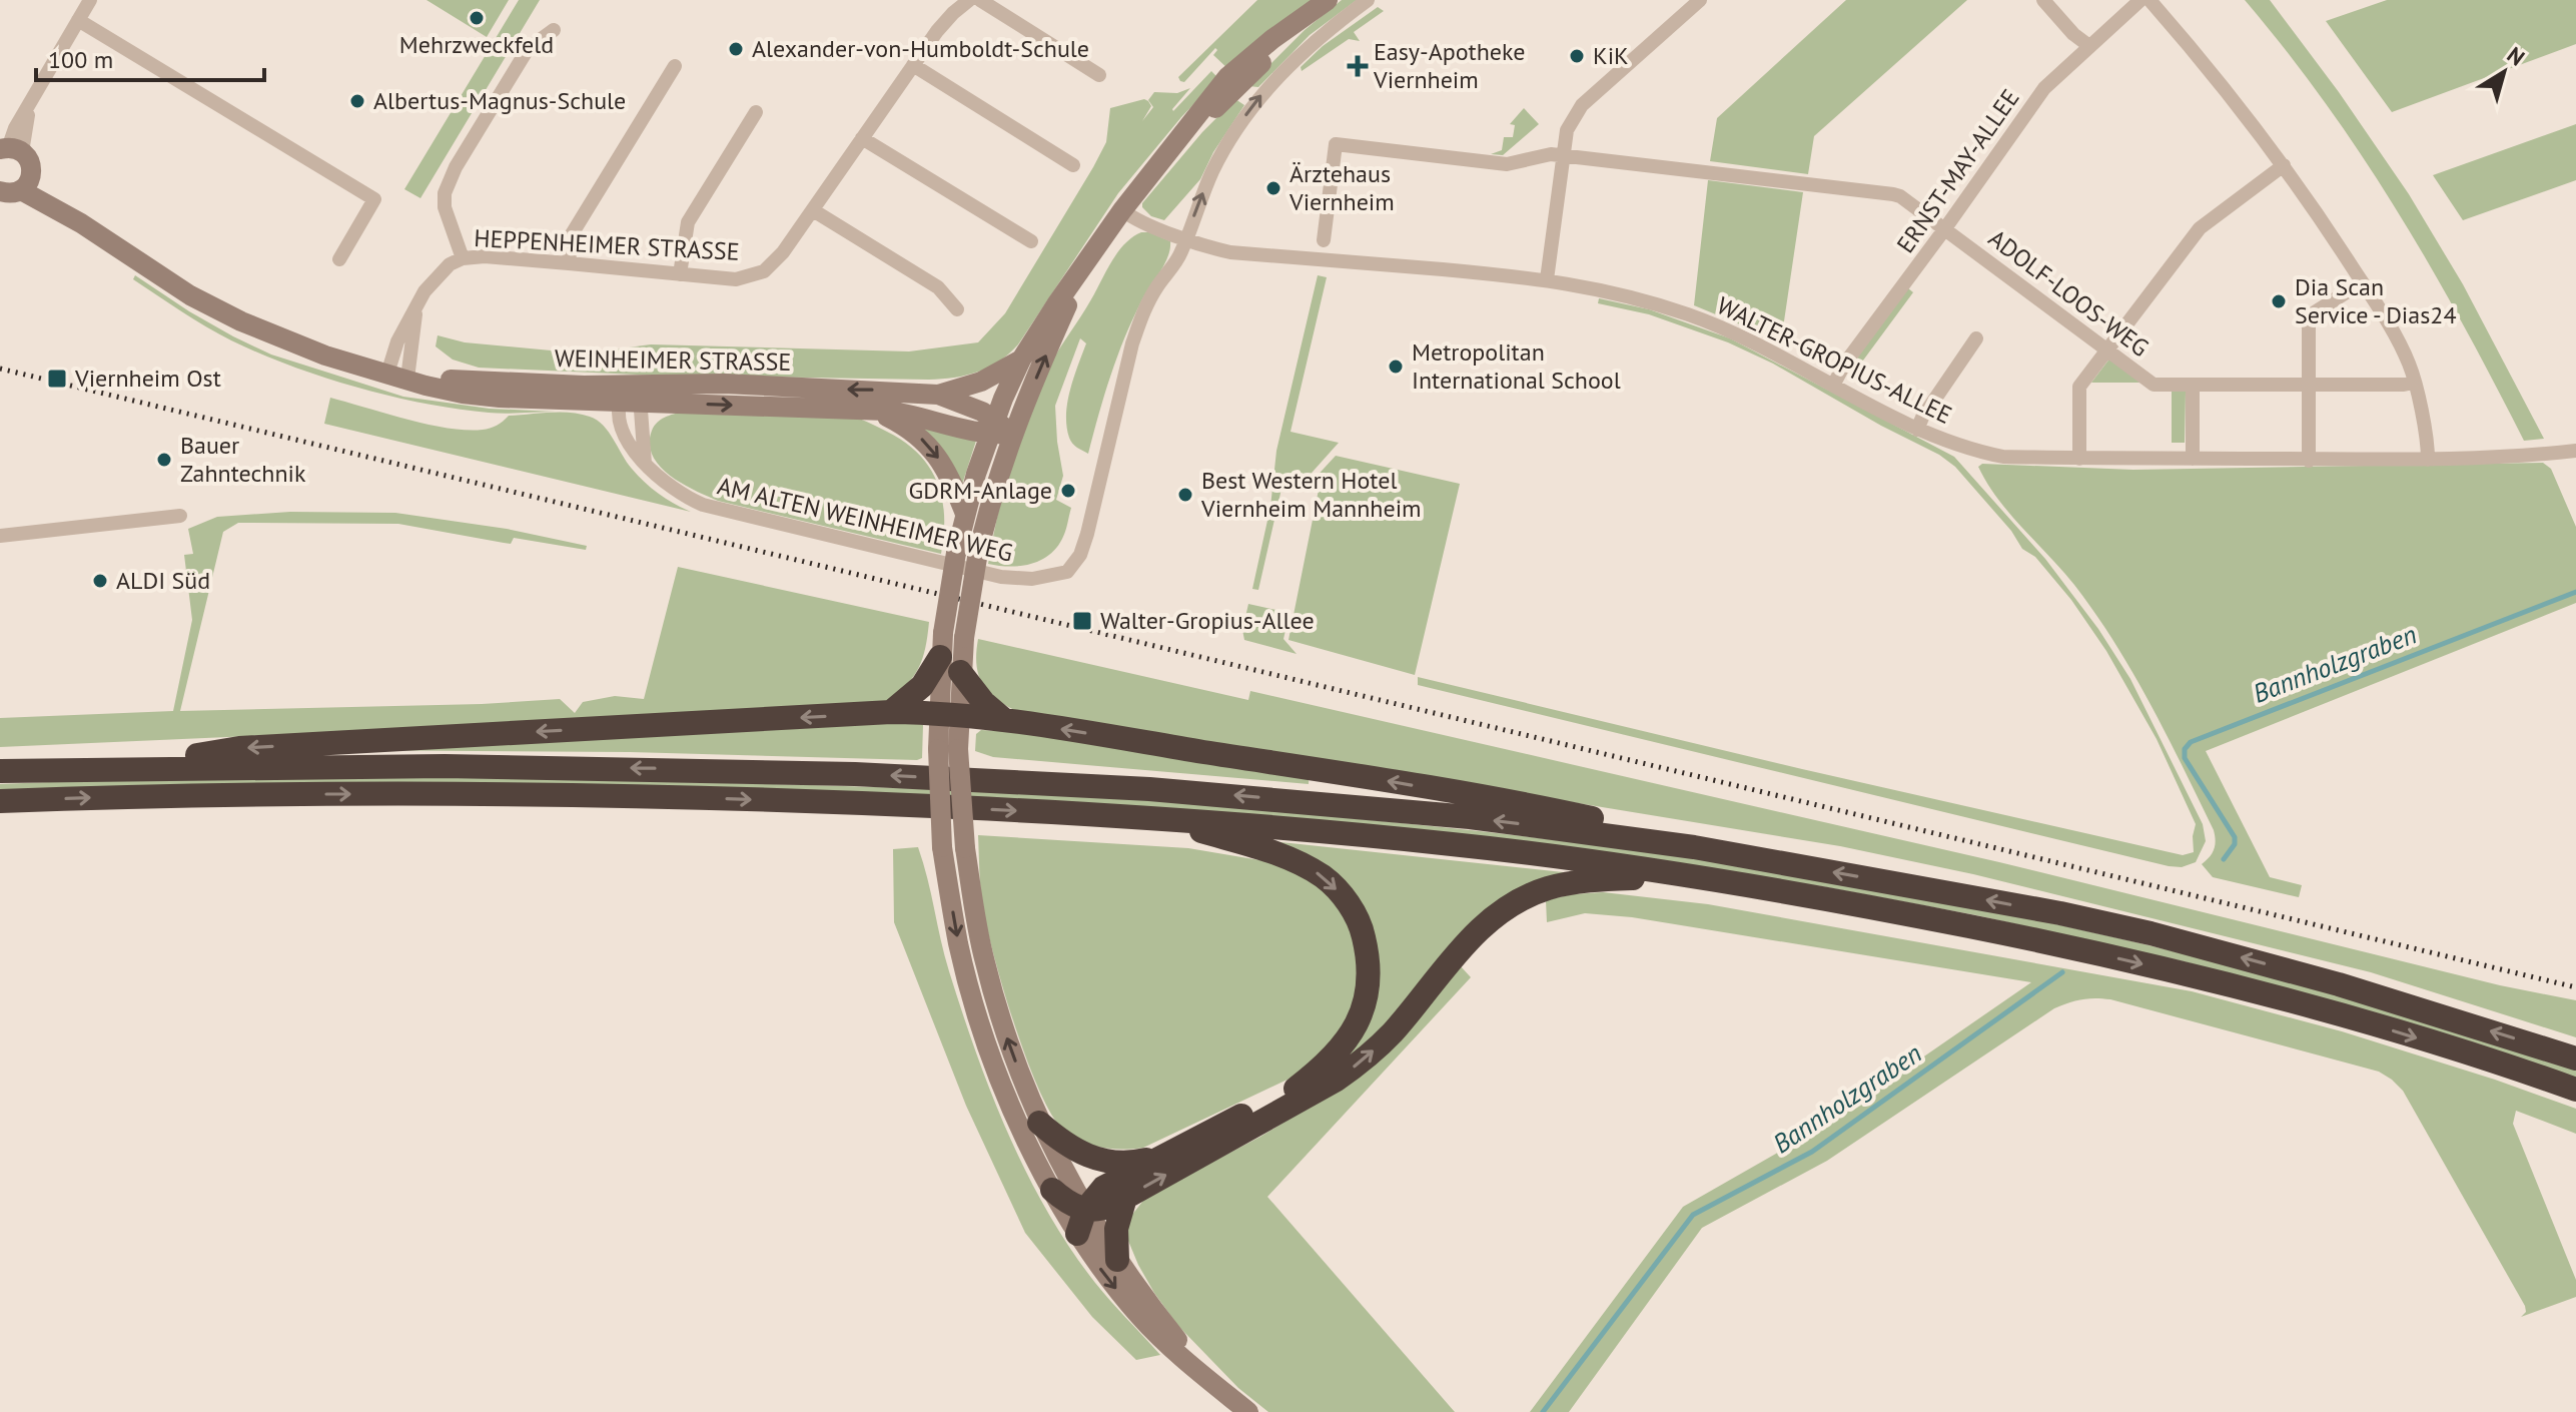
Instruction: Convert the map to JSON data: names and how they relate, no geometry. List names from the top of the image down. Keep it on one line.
{"streets":{"main road":["WEINHEIMER STRASSE"],"street":["ERNST-MAY-ALLEE","HEPPENHEIMER STRASSE","ADOLF-LOOS-WEG","WALTER-GROPIUS-ALLEE","AM ALTEN WEINHEIMER WEG"]},"crossings":[["ERNST-MAY-ALLEE","ADOLF-LOOS-WEG"],["ERNST-MAY-ALLEE","WALTER-GROPIUS-ALLEE"],["HEPPENHEIMER STRASSE","WEINHEIMER STRASSE"],["WEINHEIMER STRASSE","AM ALTEN WEINHEIMER WEG"],["WALTER-GROPIUS-ALLEE","AM ALTEN WEINHEIMER WEG"]],"water":["Bannholzgraben"],"places":{"other":["Mehrzweckfeld","Alexander-von-Humboldt-Schule","KiK","Albertus-Magnus-Schule","Ärztehaus Viernheim","Dia Scan Service - Dias24","Metropolitan International School","Bauer Zahntechnik","GDRM-Anlage","Best Western Hotel Viernheim Mannheim","ALDI Süd"],"health":["Easy-Apotheke Viernheim"],"transit":["Viernheim Ost","Walter-Gropius-Allee"]},"scale_bar":"100 m","north":"top right"}
